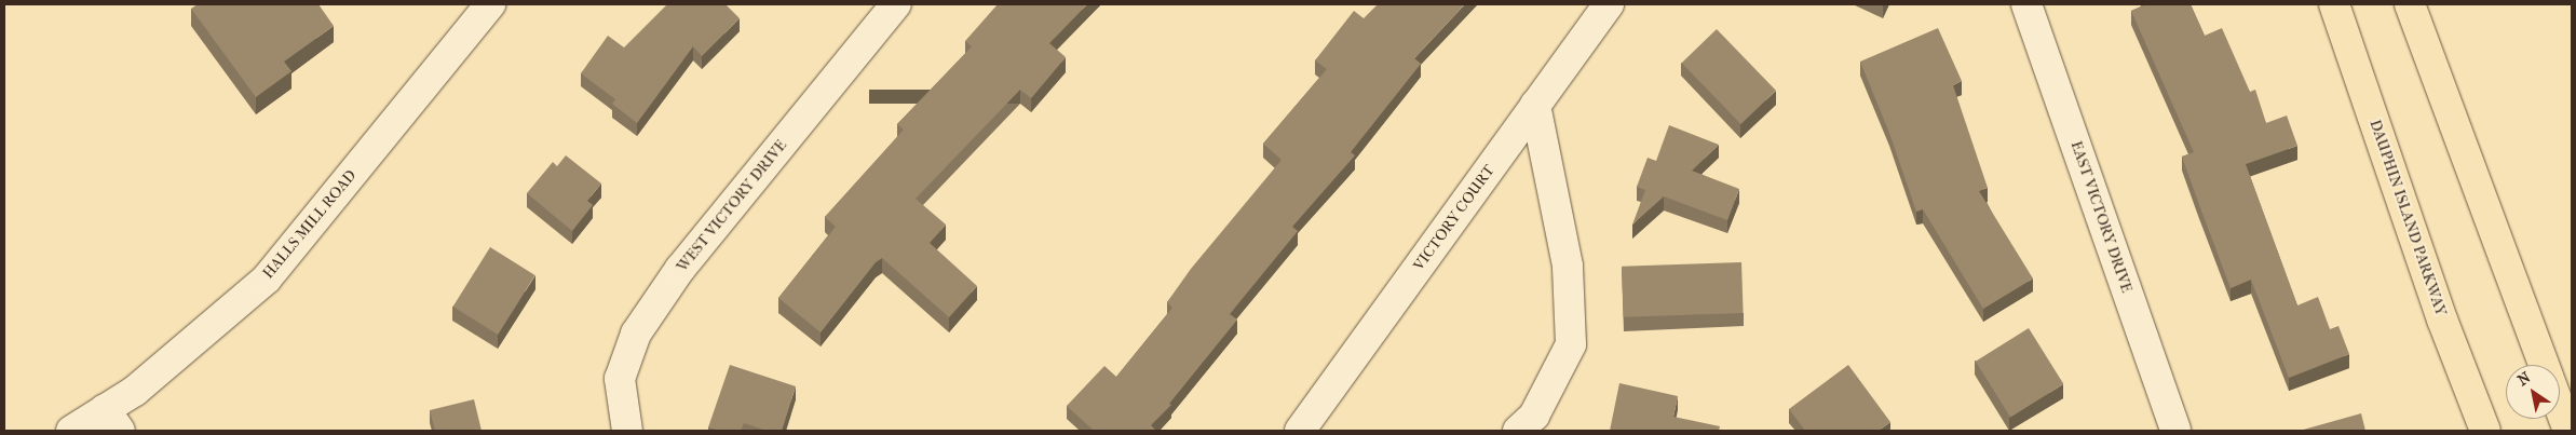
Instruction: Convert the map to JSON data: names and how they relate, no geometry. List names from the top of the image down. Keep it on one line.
{"streets":{"main road":["DAUPHIN ISLAND PARKWAY"],"street":["WEST VICTORY DRIVE","EAST VICTORY DRIVE","VICTORY COURT","HALLS MILL ROAD"]},"north":"top left"}
